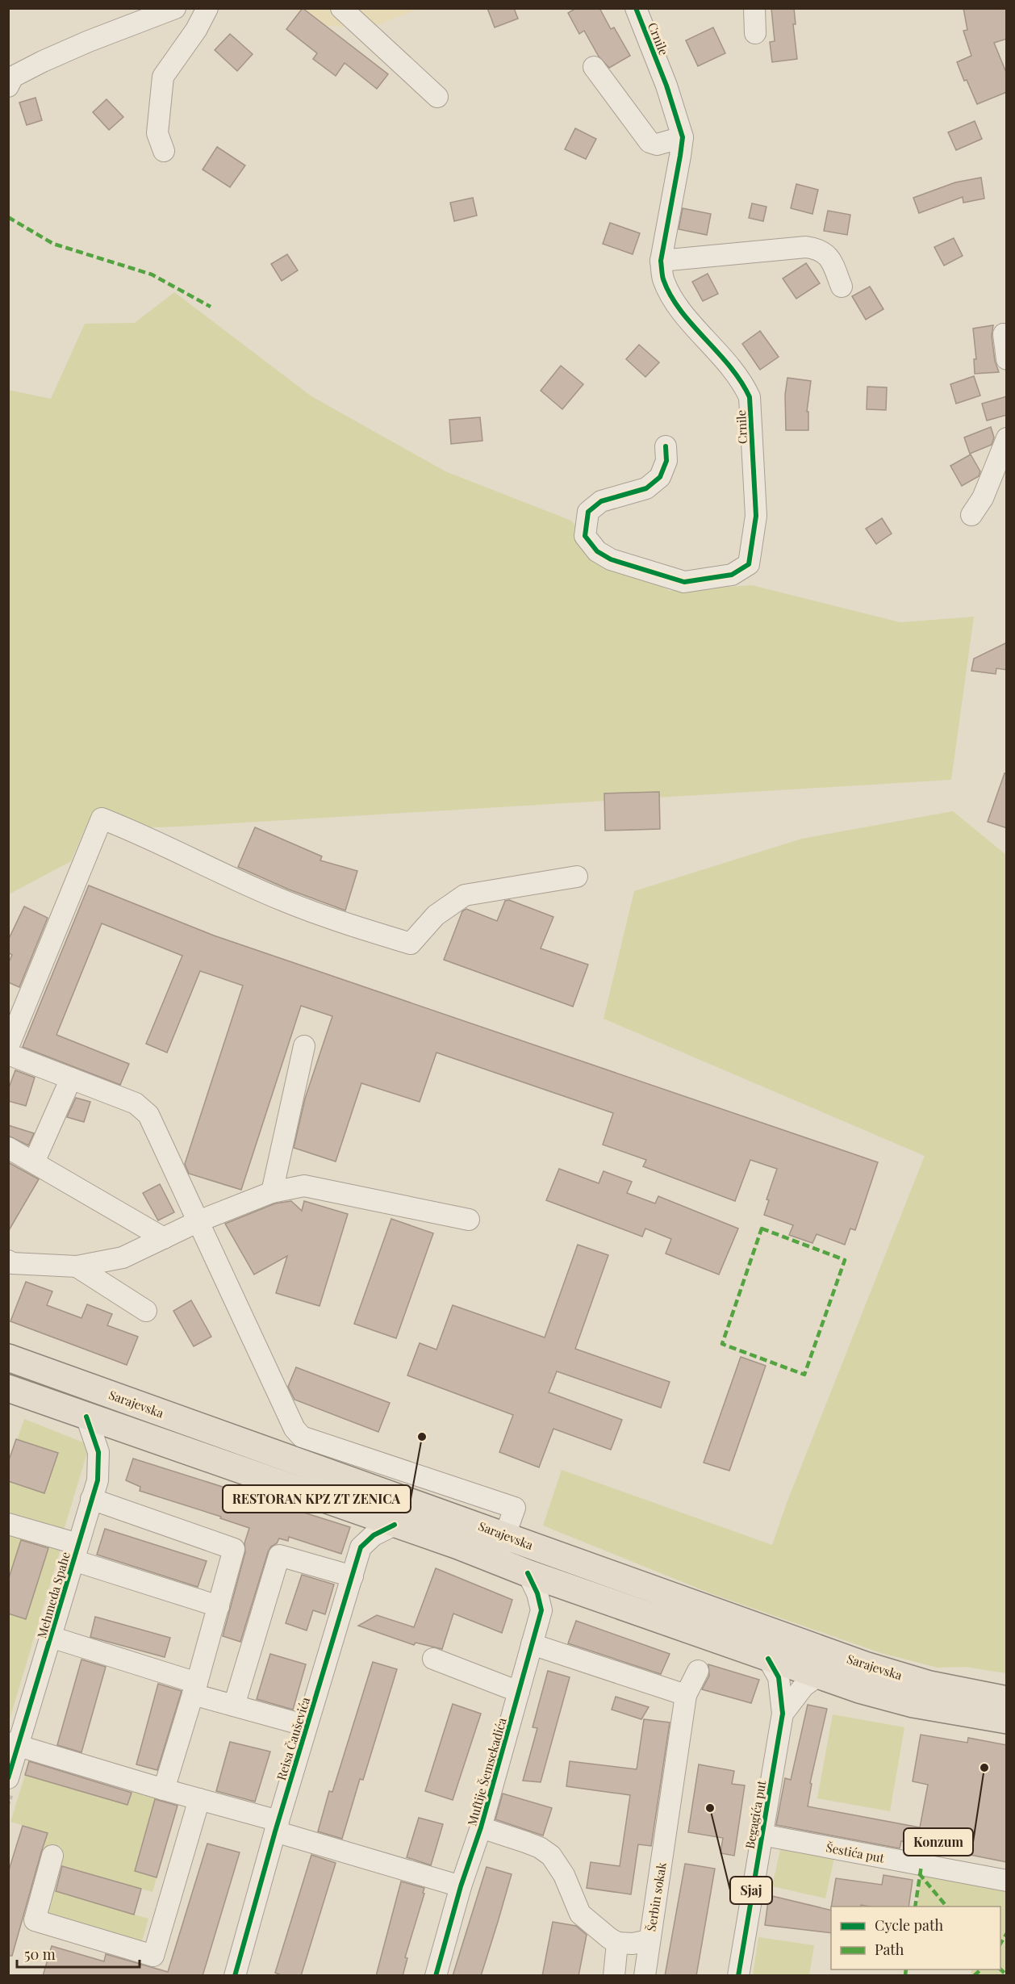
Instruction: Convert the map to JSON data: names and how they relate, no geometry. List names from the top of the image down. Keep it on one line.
{"streets":{"main road":["Sarajevska"],"street":["Crnile","Mehmeda Spahe","Reisa Čauševića","Muftije Šemsekadića","Begagića put","Šestića put","Šerbin sokak"]},"crossings":[["Sarajevska","Mehmeda Spahe"],["Sarajevska","Reisa Čauševića"],["Sarajevska","Muftije Šemsekadića"],["Sarajevska","Begagića put"],["Begagića put","Šestića put"]],"places":["RESTORAN KPZ ZT ZENICA","Konzum","Sjaj"],"legend":["Cycle path","Path"],"scale_bar":"50 m"}
